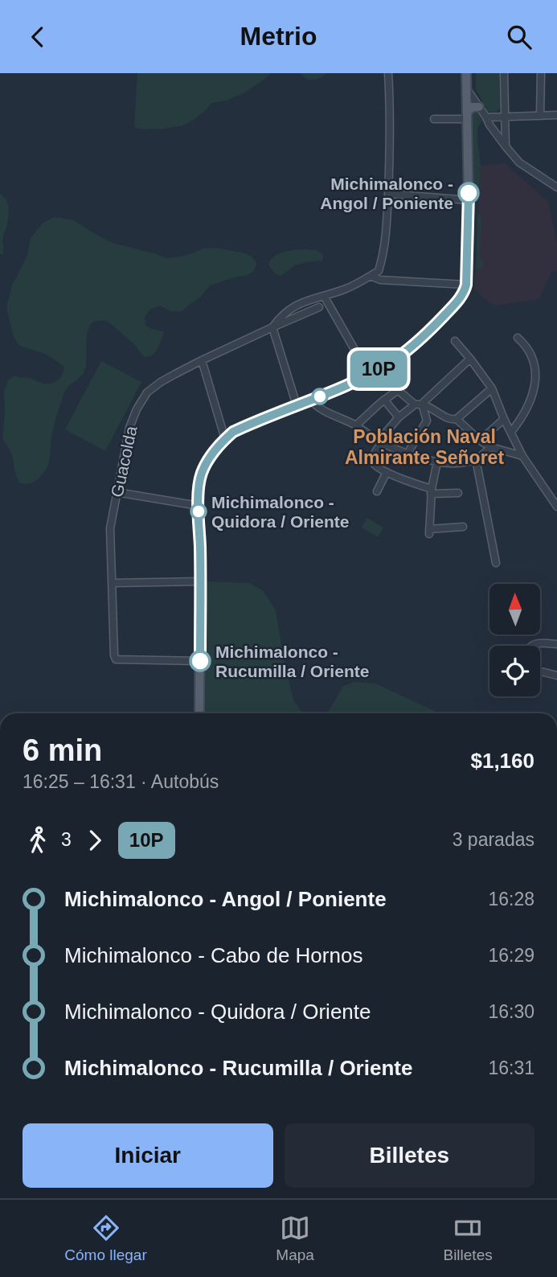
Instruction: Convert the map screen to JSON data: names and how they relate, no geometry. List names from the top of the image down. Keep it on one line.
{"streets":{"street":["Guacolda"]},"districts":["Población Naval Almirante Señoret"],"places":["Michimalonco - Angol / Poniente","Michimalonco - Quidora / Oriente","Michimalonco - Rucumilla / Oriente"],"lines":["bus line 10P"],"north":"top","page":{"header":"Metrio","on_map":"10P","heading":["6 min","16:25 – 16:31 · Autobús","$1,160"],"legs":["3","10P","3 paradas"],"list":[{"name":"Michimalonco - Angol / Poniente","value":"16:28"},{"name":"Michimalonco - Cabo de Hornos","value":"16:29"},{"name":"Michimalonco - Quidora / Oriente","value":"16:30"},{"name":"Michimalonco - Rucumilla / Oriente","value":"16:31"}],"buttons":["Iniciar","Billetes"],"tabs":["Cómo llegar","Mapa","Billetes"]}}
